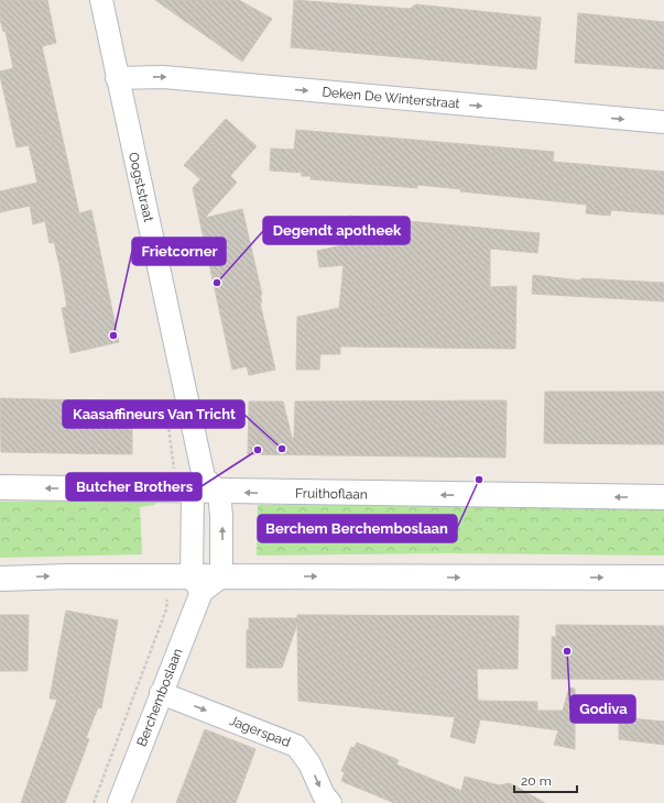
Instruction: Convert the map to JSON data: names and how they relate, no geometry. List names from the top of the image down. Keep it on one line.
{"streets":{"street":["Deken De Winterstraat","Oogststraat","Fruithoflaan","Berchemboslaan","Jagerspad"]},"crossings":[["Deken De Winterstraat","Oogststraat"],["Oogststraat","Fruithoflaan"],["Oogststraat","Berchemboslaan"],["Berchemboslaan","Jagerspad"]],"one_way":["Deken De Winterstraat","Jagerspad"],"places":["Degendt apotheek","Frietcorner","Kaasaffineurs Van Tricht","Butcher Brothers","Berchem Berchemboslaan","Godiva"],"scale_bar":"20 m"}
